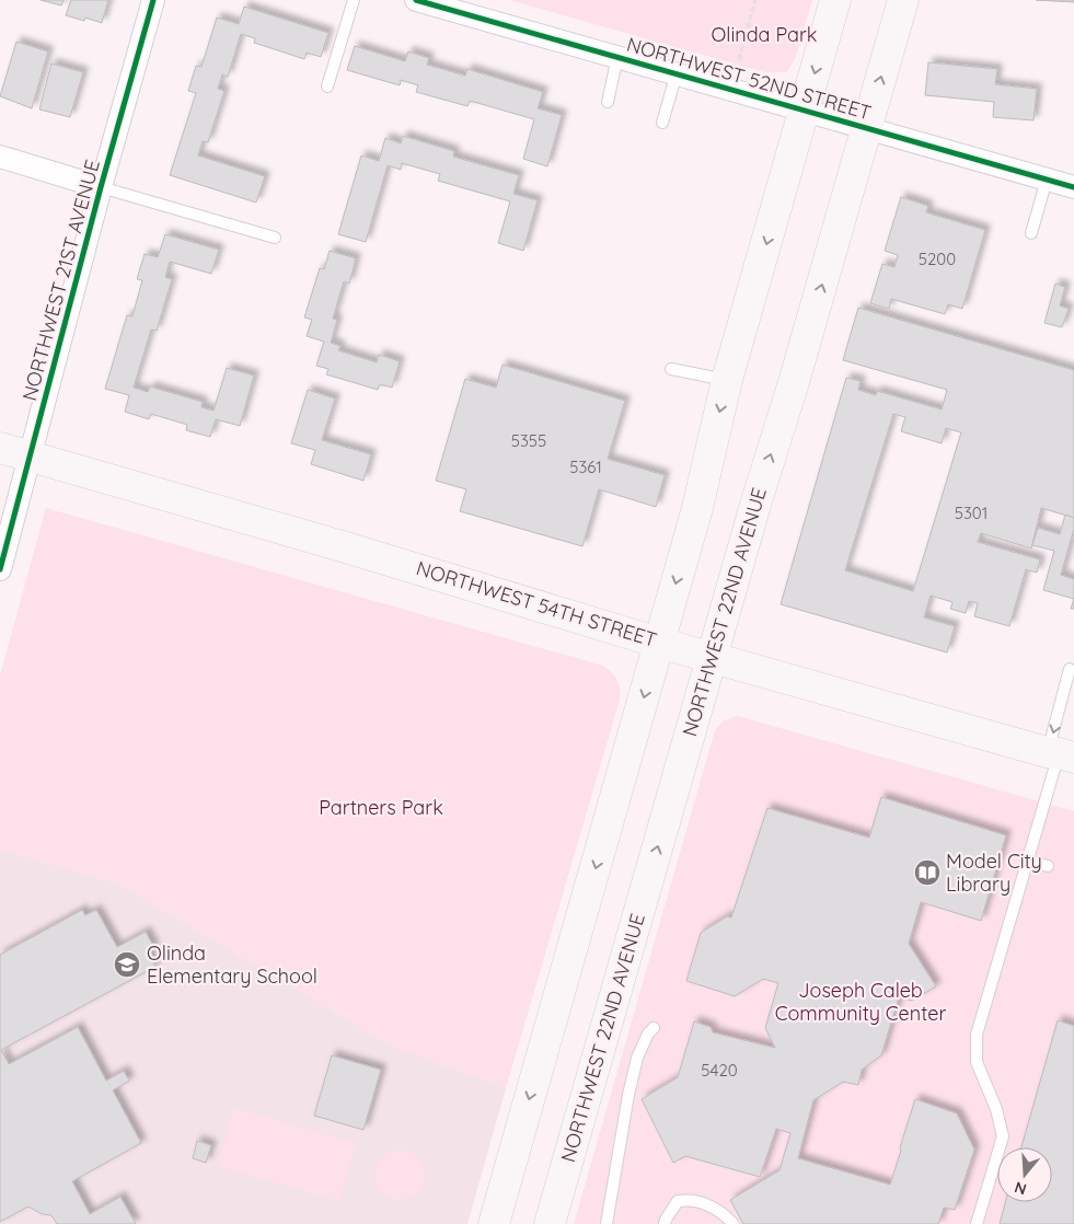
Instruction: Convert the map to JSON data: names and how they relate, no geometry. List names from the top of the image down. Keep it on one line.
{"streets":{"main road":["NORTHWEST 54TH STREET","NORTHWEST 22ND AVENUE"],"street":["NORTHWEST 52ND STREET","NORTHWEST 21ST AVENUE"]},"crossings":[["NORTHWEST 52ND STREET","NORTHWEST 22ND AVENUE"],["NORTHWEST 21ST AVENUE","NORTHWEST 54TH STREET"],["NORTHWEST 54TH STREET","NORTHWEST 22ND AVENUE"]],"parks":["Olinda Park","Partners Park","Joseph Caleb Community Center"],"places":{"library":["Model City Library"],"school or university":["Olinda Elementary School"]},"house_numbers":["5200","5355","5361","5301","5420"],"north":"bottom"}
